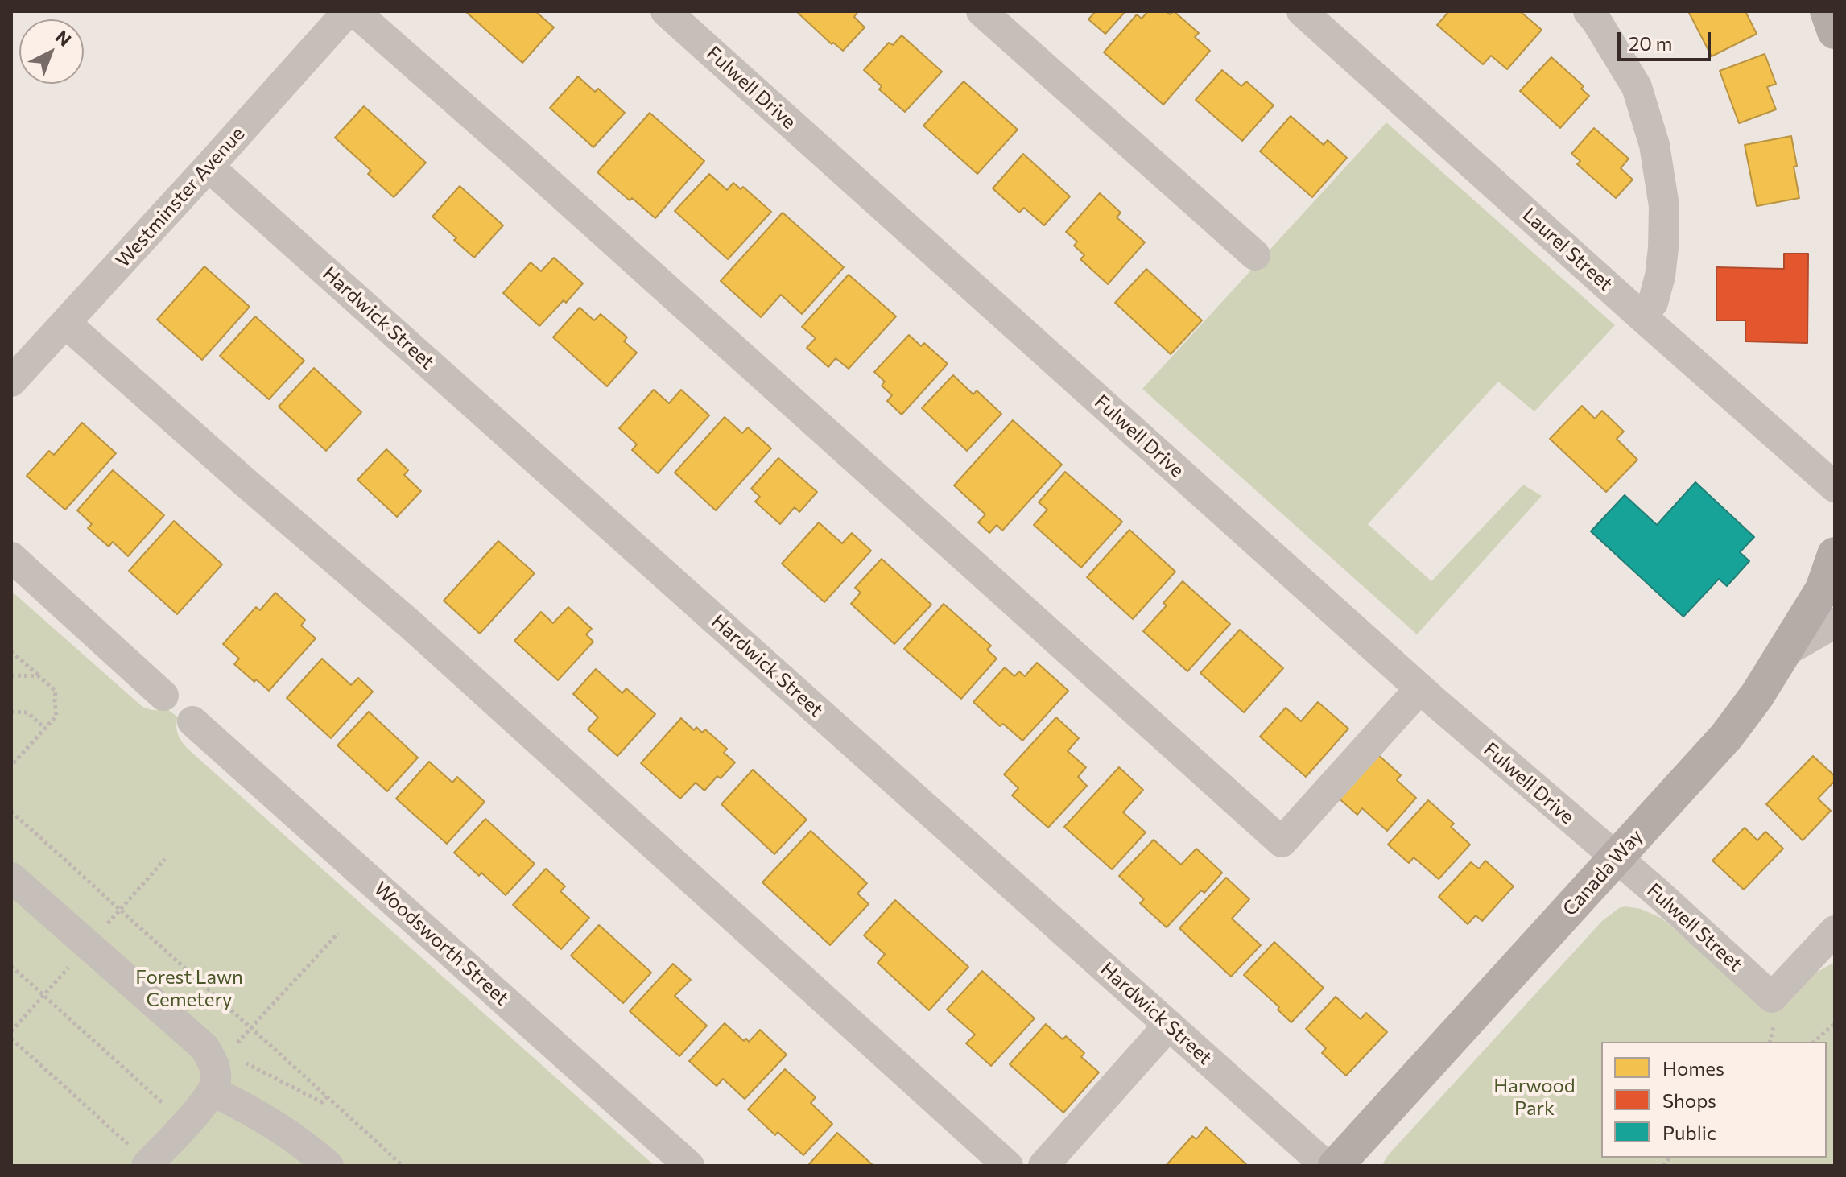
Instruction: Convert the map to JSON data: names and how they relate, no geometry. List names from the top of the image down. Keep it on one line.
{"streets":{"main road":["Canada Way"],"street":["Fulwell Drive","Westminster Avenue","Laurel Street","Hardwick Street","Fulwell Street","Woodsworth Street"]},"crossings":[["Fulwell Drive","Canada Way"],["Fulwell Drive","Fulwell Street"],["Westminster Avenue","Hardwick Street"],["Canada Way","Fulwell Street"]],"parks":["Forest Lawn Cemetery","Harwood Park"],"legend":["Homes","Shops","Public"],"scale_bar":"20 m","north":"top right"}
